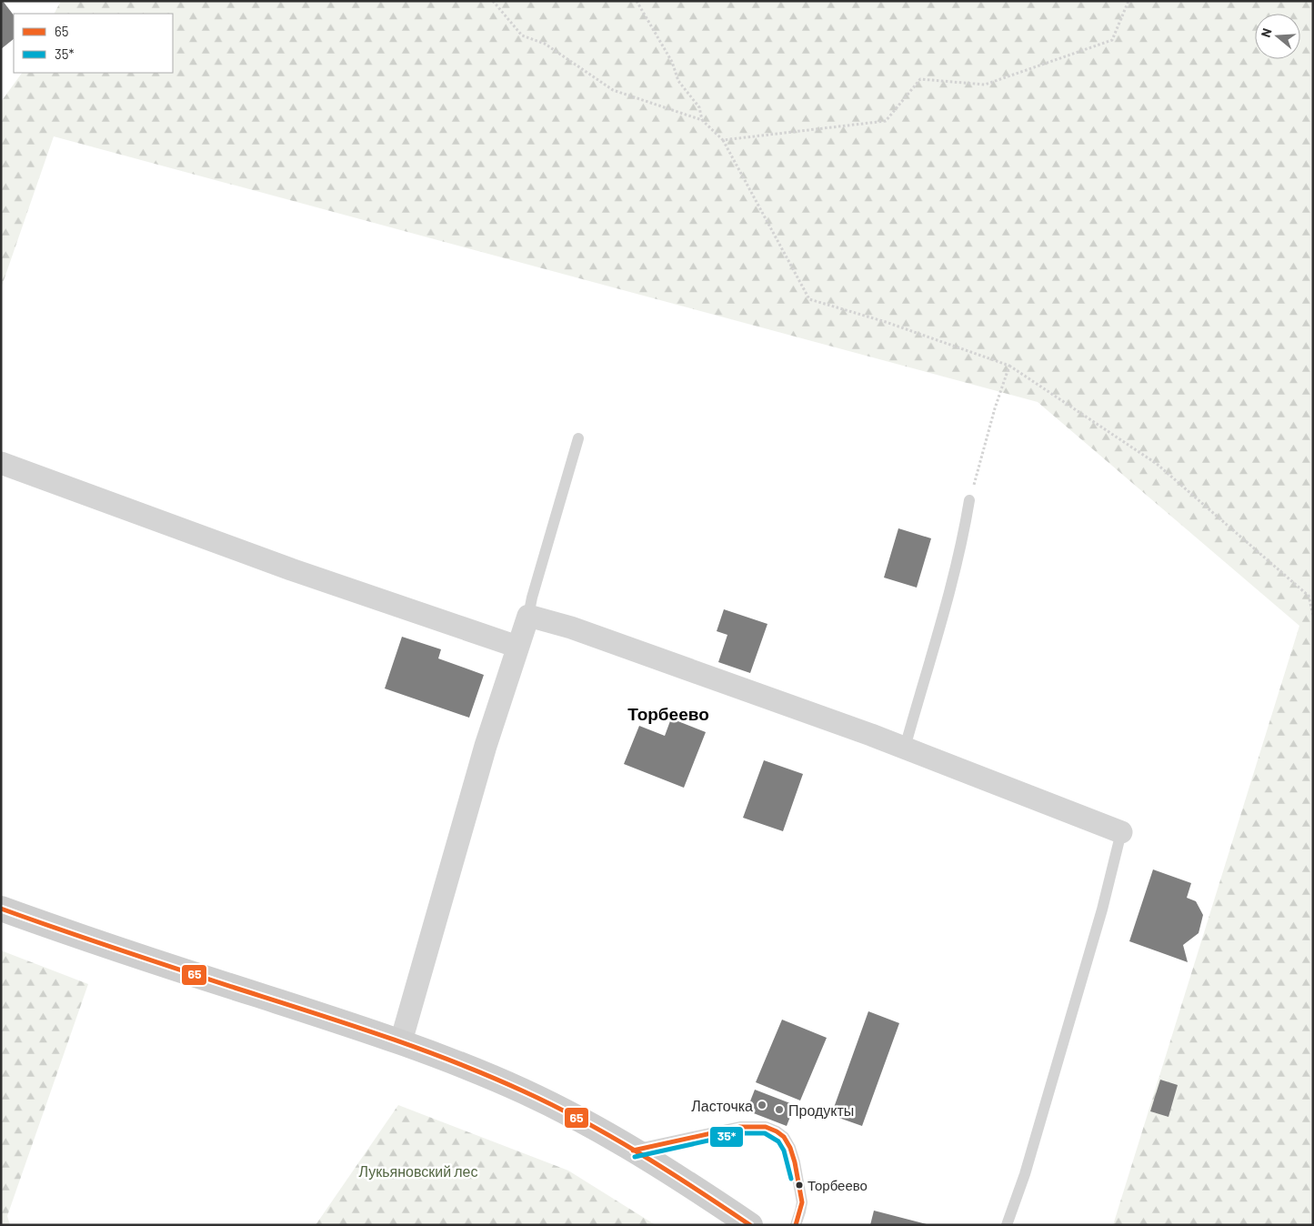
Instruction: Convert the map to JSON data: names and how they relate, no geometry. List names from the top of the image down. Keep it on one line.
{"districts":["Торбеево"],"parks":["Лукьяновский лес"],"places":["Ласточка","Продукты","Торбеево"],"lines":["transit line 65","transit line 35*"],"legend":["65","35*"],"north":"left"}
